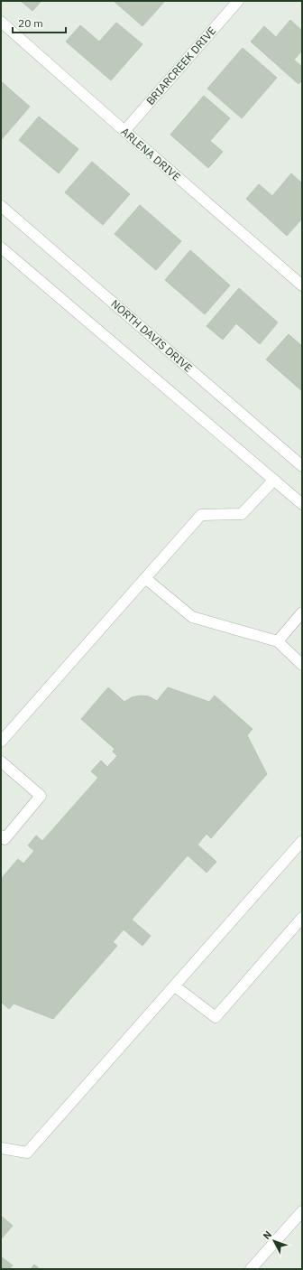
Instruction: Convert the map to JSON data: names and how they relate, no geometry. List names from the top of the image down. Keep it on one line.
{"streets":{"street":["BRIARCREEK DRIVE","ARLENA DRIVE","NORTH DAVIS DRIVE"]},"crossings":[["BRIARCREEK DRIVE","ARLENA DRIVE"]],"scale_bar":"20 m","north":"top left"}
